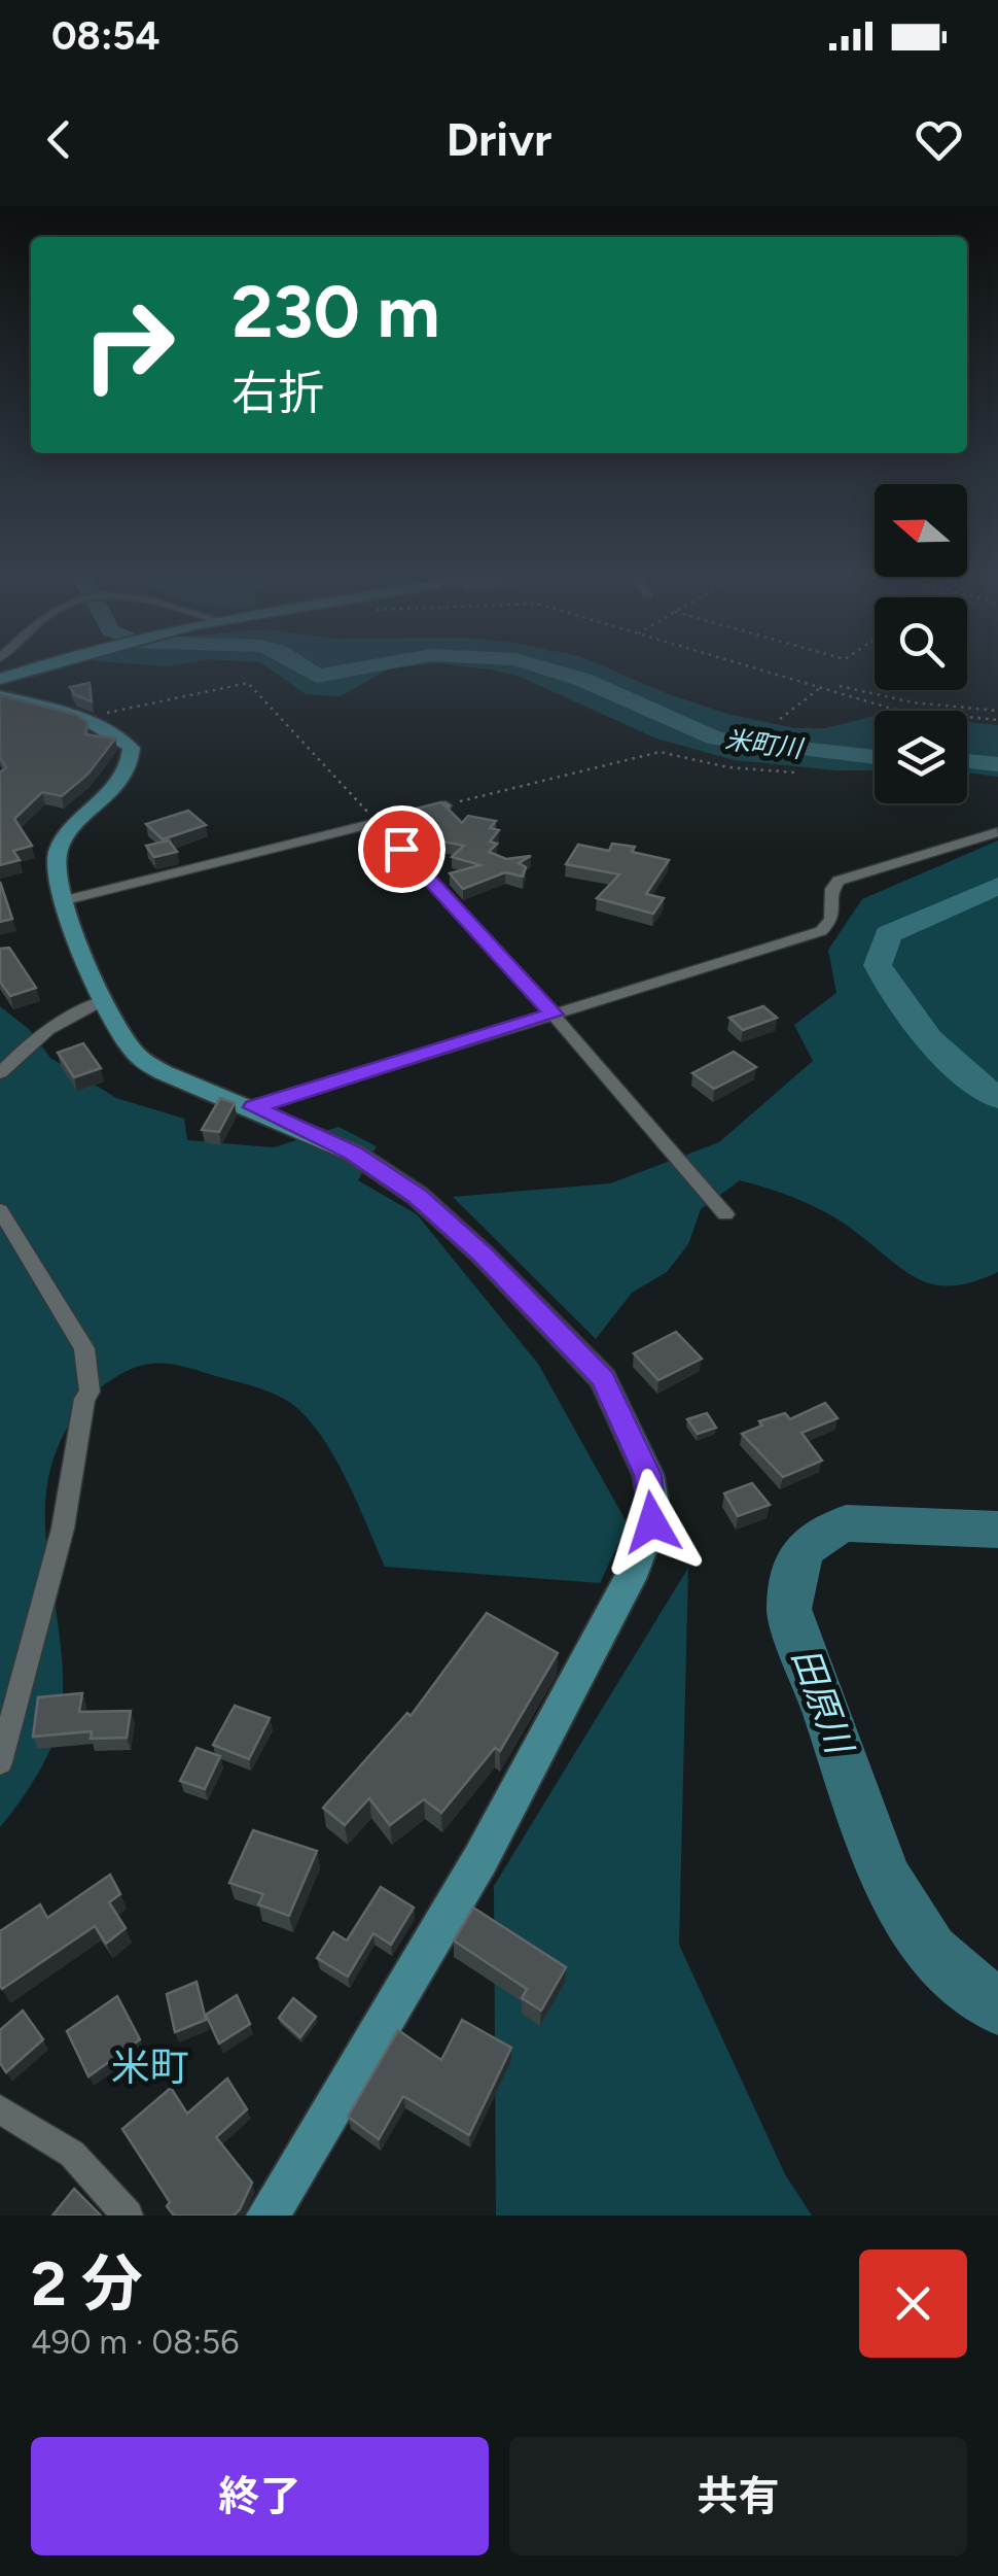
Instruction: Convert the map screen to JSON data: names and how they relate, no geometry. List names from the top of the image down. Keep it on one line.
{"districts":["米町"],"water":["米町川","田原川"],"north":"left","page":{"status":"08:54","header":"Drivr","turn":["230 m","右折"],"heading":["2 分","490 m · 08:56"],"buttons":["終了","共有"]}}
